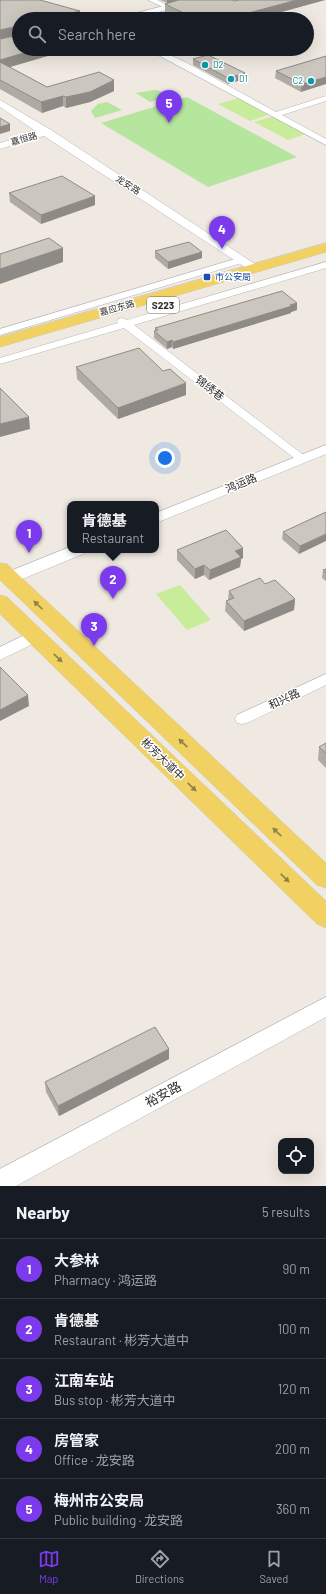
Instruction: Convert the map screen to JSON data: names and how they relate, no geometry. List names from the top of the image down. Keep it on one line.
{"streets":{"main road":["S223","嘉应东路","彬芳大道中"],"street":["嘉恒路","龙安路","锦绣巷","鸿运路","和兴路","裕安路"]},"crossings":[["嘉恒路","龙安路"],["龙安路","嘉应东路"],["嘉应东路","锦绣巷"],["锦绣巷","鸿运路"]],"places":{"other":["D2","D1","C2"],"transit":["市公安局"]},"page":{"search":"Search here","pins":["5","4","1","2","3"],"popup":["肯德基","Restaurant"],"heading":["Nearby","5 results"],"list":[{"mark":"1","name":"大参林","note":"Pharmacy · 鸿运路","value":"90 m"},{"mark":"2","name":"肯德基","note":"Restaurant · 彬芳大道中","value":"100 m"},{"mark":"3","name":"江南车站","note":"Bus stop · 彬芳大道中","value":"120 m"},{"mark":"4","name":"房管家","note":"Office · 龙安路","value":"200 m"},{"mark":"5","name":"梅州市公安局","note":"Public building · 龙安路","value":"360 m"}],"nav":["Map","Directions","Saved"]}}
